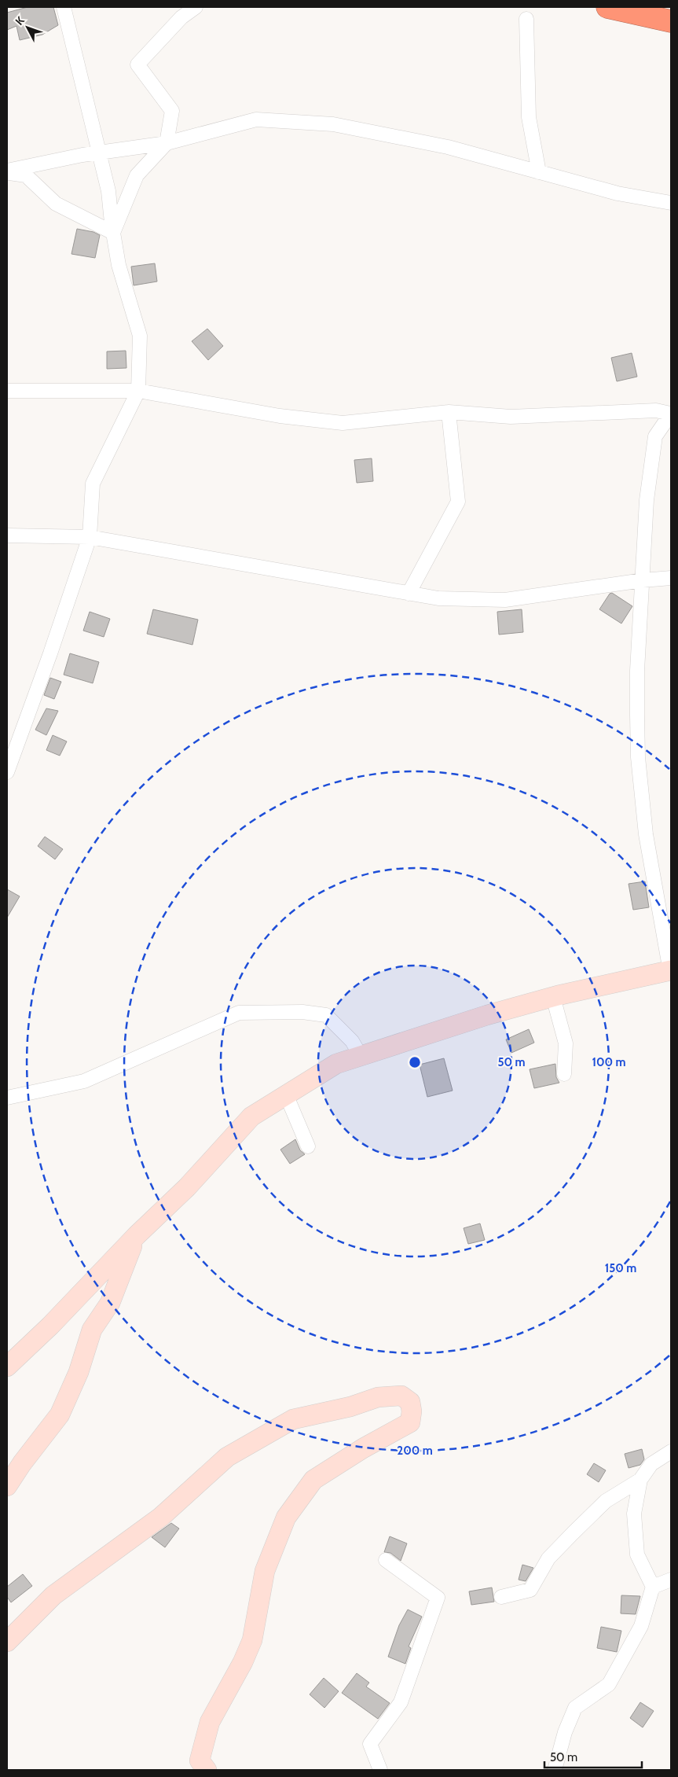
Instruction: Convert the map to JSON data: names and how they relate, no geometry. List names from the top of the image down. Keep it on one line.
{"scale_bar":"50 m","north":"top left","rings":["50 m","100 m","150 m","200 m"]}
